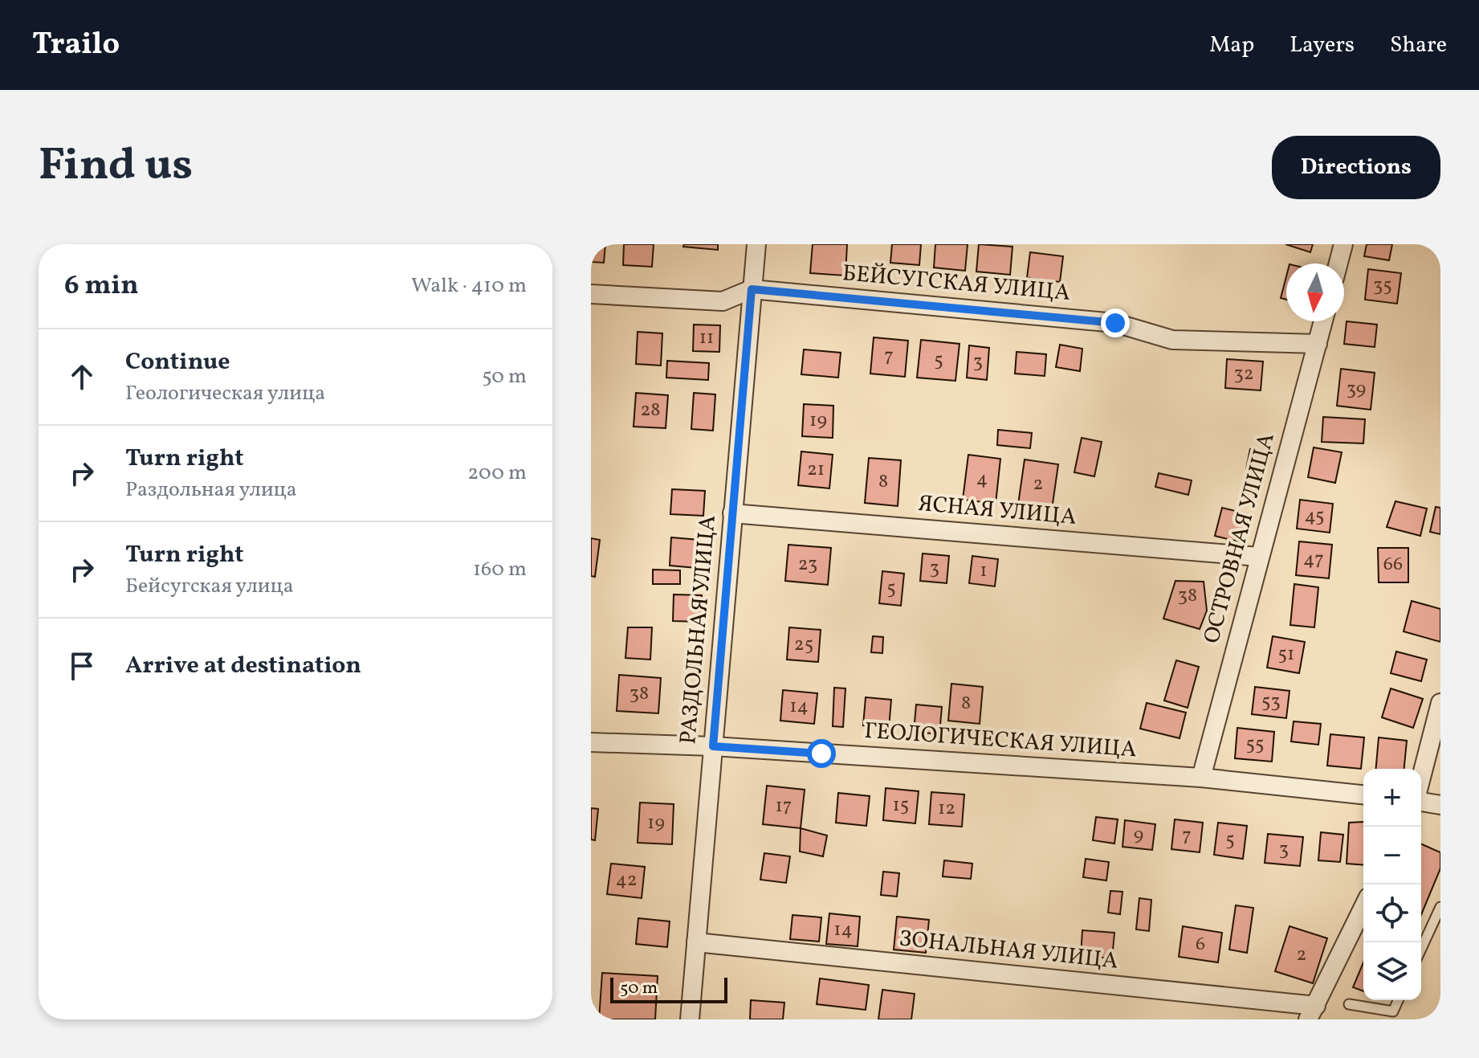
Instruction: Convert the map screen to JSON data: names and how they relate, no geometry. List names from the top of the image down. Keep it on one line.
{"streets":{"street":["БЕЙСУГСКАЯ УЛИЦА","ЯСНАЯ УЛИЦА","ОСТРОВНАЯ УЛИЦА","РАЗДОЛЬНАЯ УЛИЦА","ГЕОЛОГИЧЕСКАЯ УЛИЦА","ЗОНАЛЬНАЯ УЛИЦА"]},"crossings":[["БЕЙСУГСКАЯ УЛИЦА","ОСТРОВНАЯ УЛИЦА"],["БЕЙСУГСКАЯ УЛИЦА","РАЗДОЛЬНАЯ УЛИЦА"],["ЯСНАЯ УЛИЦА","ОСТРОВНАЯ УЛИЦА"],["ЯСНАЯ УЛИЦА","РАЗДОЛЬНАЯ УЛИЦА"],["ОСТРОВНАЯ УЛИЦА","ГЕОЛОГИЧЕСКАЯ УЛИЦА"],["РАЗДОЛЬНАЯ УЛИЦА","ГЕОЛОГИЧЕСКАЯ УЛИЦА"],["РАЗДОЛЬНАЯ УЛИЦА","ЗОНАЛЬНАЯ УЛИЦА"]],"house_numbers":["35","11","7","5","3","32","39","28","19","21","4","8","2","45","47","23","66","3","1","5","38","25","51","38","53","8","14","55","15","17","12","19","9","7","5","3","42","14","6","2"],"scale_bar":"50 m","north":"bottom","page":{"header":"Trailo","nav":["Map","Layers","Share"],"title":"Find us","buttons":"Directions","heading":["6 min","Walk · 410 m"],"list":[["Continue","Геологическая улица","50 m"],["Turn right","Раздольная улица","200 m"],["Turn right","Бейсугская улица","160 m"],"Arrive at destination"],"map_buttons":["+","−"],"scale":"50 m"}}
